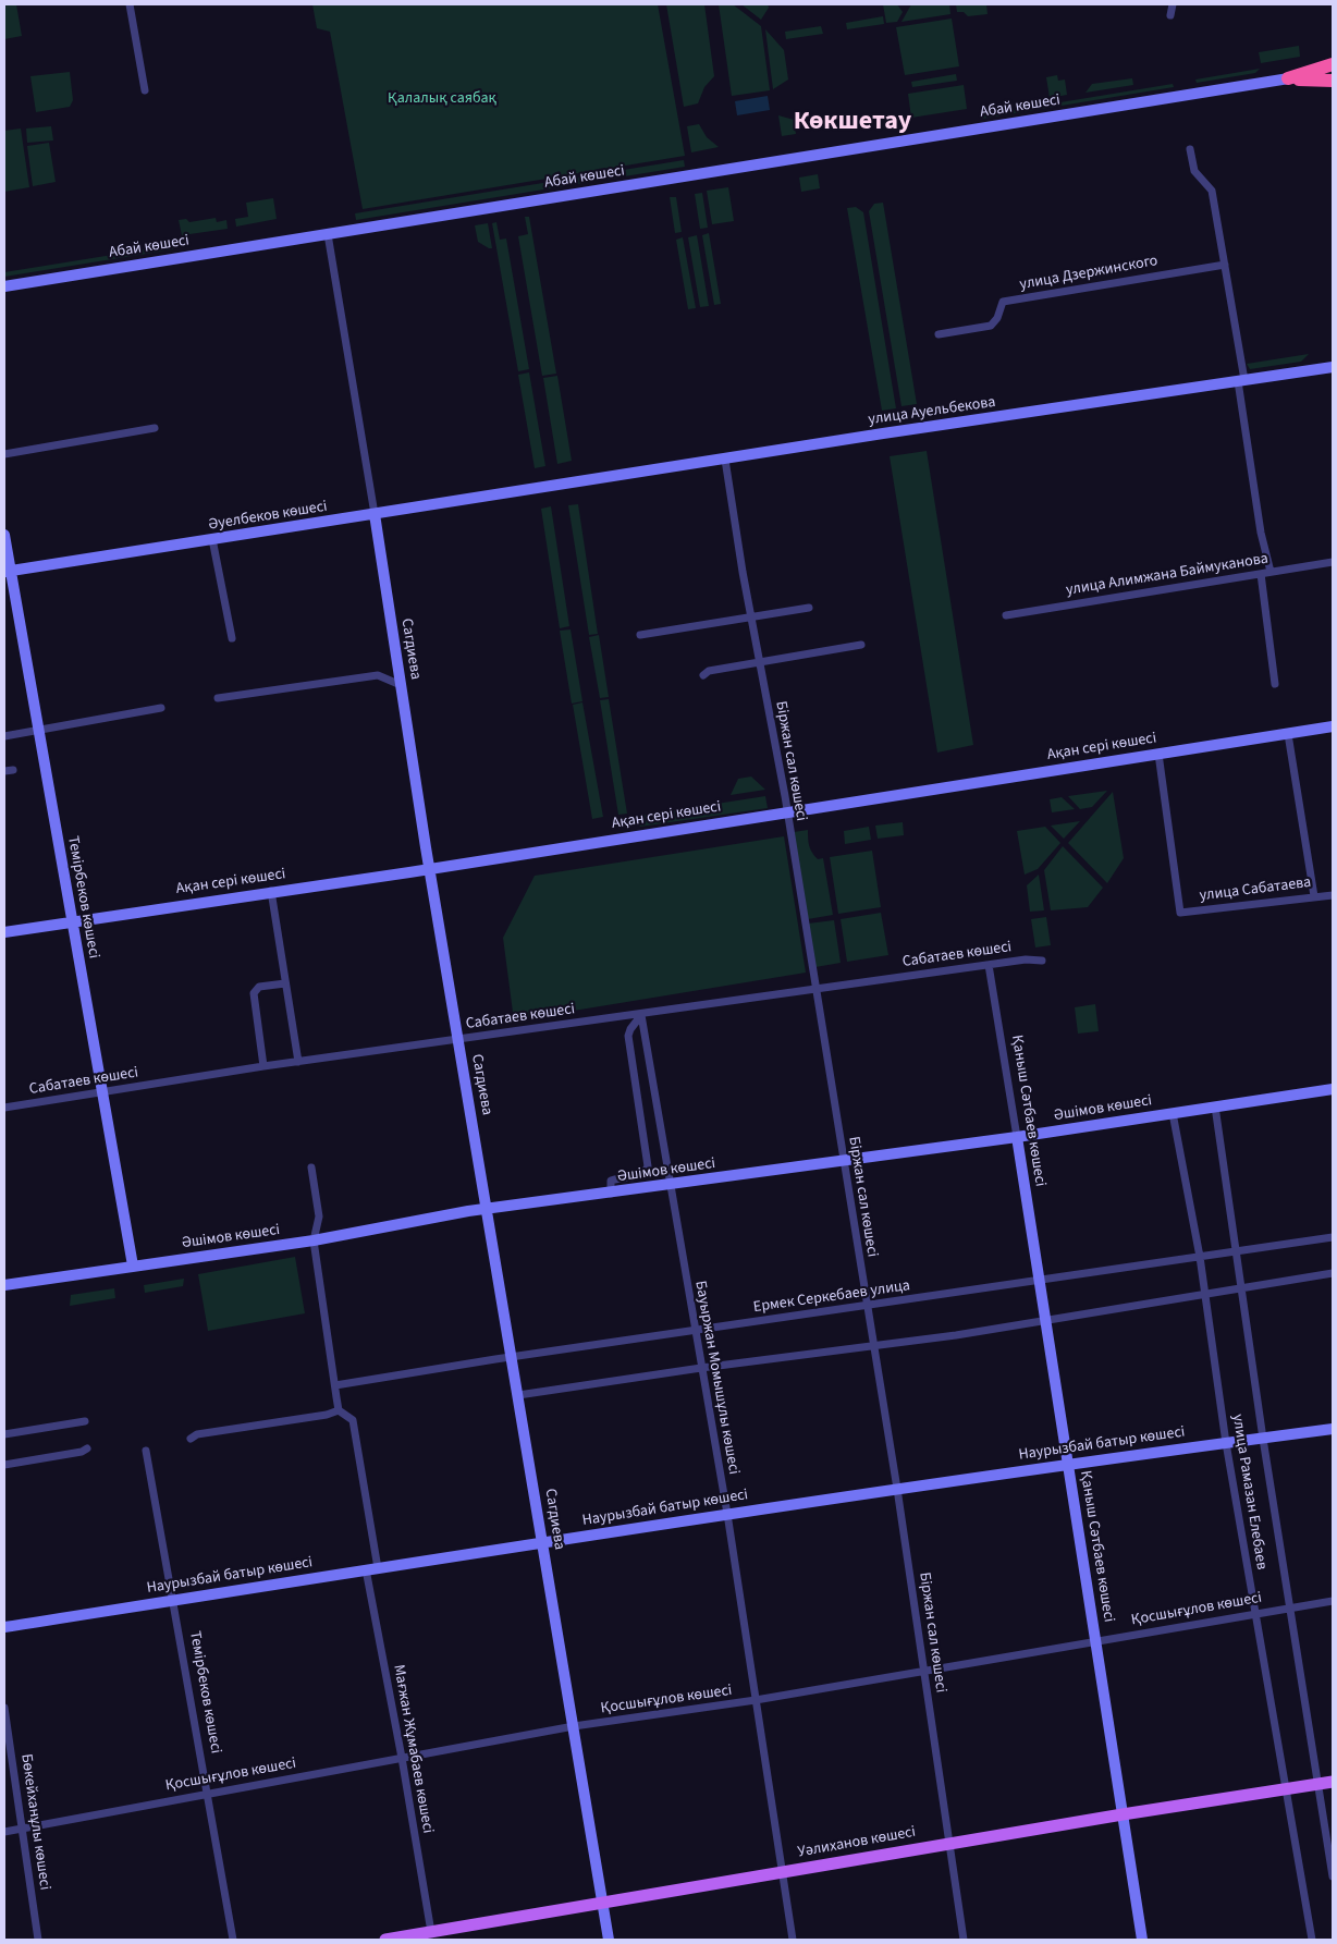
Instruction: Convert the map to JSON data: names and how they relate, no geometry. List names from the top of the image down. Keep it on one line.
{"streets":{"main road":["Уәлиханов көшесі"],"street":["Абай көшесі","улица Дзержинского","улица Ауельбекова","Әуелбеков көшесі","улица Алимжана Баймуканова","Сагдиева","Ақан сері көшесі","Біржан сал көшесі","улица Сабатаева","Темірбеков көшесі","Сабатаев көшесі","Әшімов көшесі","Қаныш Сәтбаев көшесі","Ермек Серкебаев улица","Бауыржан Момышұлы көшесі","Наурызбай батыр көшесі","улица Рамазан Елебаев","Қосшығұлов көшесі","Мағжан Жұмабаев көшесі","Бөкейханұлы көшесі"]},"crossings":[["Абай көшесі","Сагдиева"],["улица Ауельбекова","Әуелбеков көшесі"],["улица Ауельбекова","Біржан сал көшесі"],["Әуелбеков көшесі","Сагдиева"],["Әуелбеков көшесі","Темірбеков көшесі"],["Сагдиева","Ақан сері көшесі"],["Сагдиева","Сабатаев көшесі"],["Сагдиева","Әшімов көшесі"],["Сагдиева","Ермек Серкебаев улица"],["Сагдиева","Наурызбай батыр көшесі"],["Сагдиева","Қосшығұлов көшесі"],["Сагдиева","Уәлиханов көшесі"],["Ақан сері көшесі","Біржан сал көшесі"],["Ақан сері көшесі","улица Сабатаева"],["Ақан сері көшесі","Темірбеков көшесі"],["Біржан сал көшесі","Сабатаев көшесі"],["Біржан сал көшесі","Әшімов көшесі"],["Біржан сал көшесі","Ермек Серкебаев улица"],["Біржан сал көшесі","Наурызбай батыр көшесі"],["Біржан сал көшесі","Қосшығұлов көшесі"],["Біржан сал көшесі","Уәлиханов көшесі"],["Темірбеков көшесі","Сабатаев көшесі"],["Темірбеков көшесі","Әшімов көшесі"],["Темірбеков көшесі","Наурызбай батыр көшесі"],["Темірбеков көшесі","Қосшығұлов көшесі"],["Сабатаев көшесі","Қаныш Сәтбаев көшесі"],["Сабатаев көшесі","Бауыржан Момышұлы көшесі"],["Әшімов көшесі","Қаныш Сәтбаев көшесі"],["Әшімов көшесі","Бауыржан Момышұлы көшесі"],["Әшімов көшесі","улица Рамазан Елебаев"],["Қаныш Сәтбаев көшесі","Ермек Серкебаев улица"],["Қаныш Сәтбаев көшесі","Наурызбай батыр көшесі"],["Қаныш Сәтбаев көшесі","Қосшығұлов көшесі"],["Қаныш Сәтбаев көшесі","Уәлиханов көшесі"],["Ермек Серкебаев улица","Бауыржан Момышұлы көшесі"],["Ермек Серкебаев улица","улица Рамазан Елебаев"],["Бауыржан Момышұлы көшесі","Наурызбай батыр көшесі"],["Бауыржан Момышұлы көшесі","Қосшығұлов көшесі"],["Бауыржан Момышұлы көшесі","Уәлиханов көшесі"],["Наурызбай батыр көшесі","улица Рамазан Елебаев"],["Наурызбай батыр көшесі","Мағжан Жұмабаев көшесі"],["улица Рамазан Елебаев","Қосшығұлов көшесі"],["улица Рамазан Елебаев","Уәлиханов көшесі"],["Қосшығұлов көшесі","Мағжан Жұмабаев көшесі"],["Қосшығұлов көшесі","Бөкейханұлы көшесі"],["Мағжан Жұмабаев көшесі","Уәлиханов көшесі"]],"districts":["Көкшетау"],"parks":["Қалалық саябақ"]}
